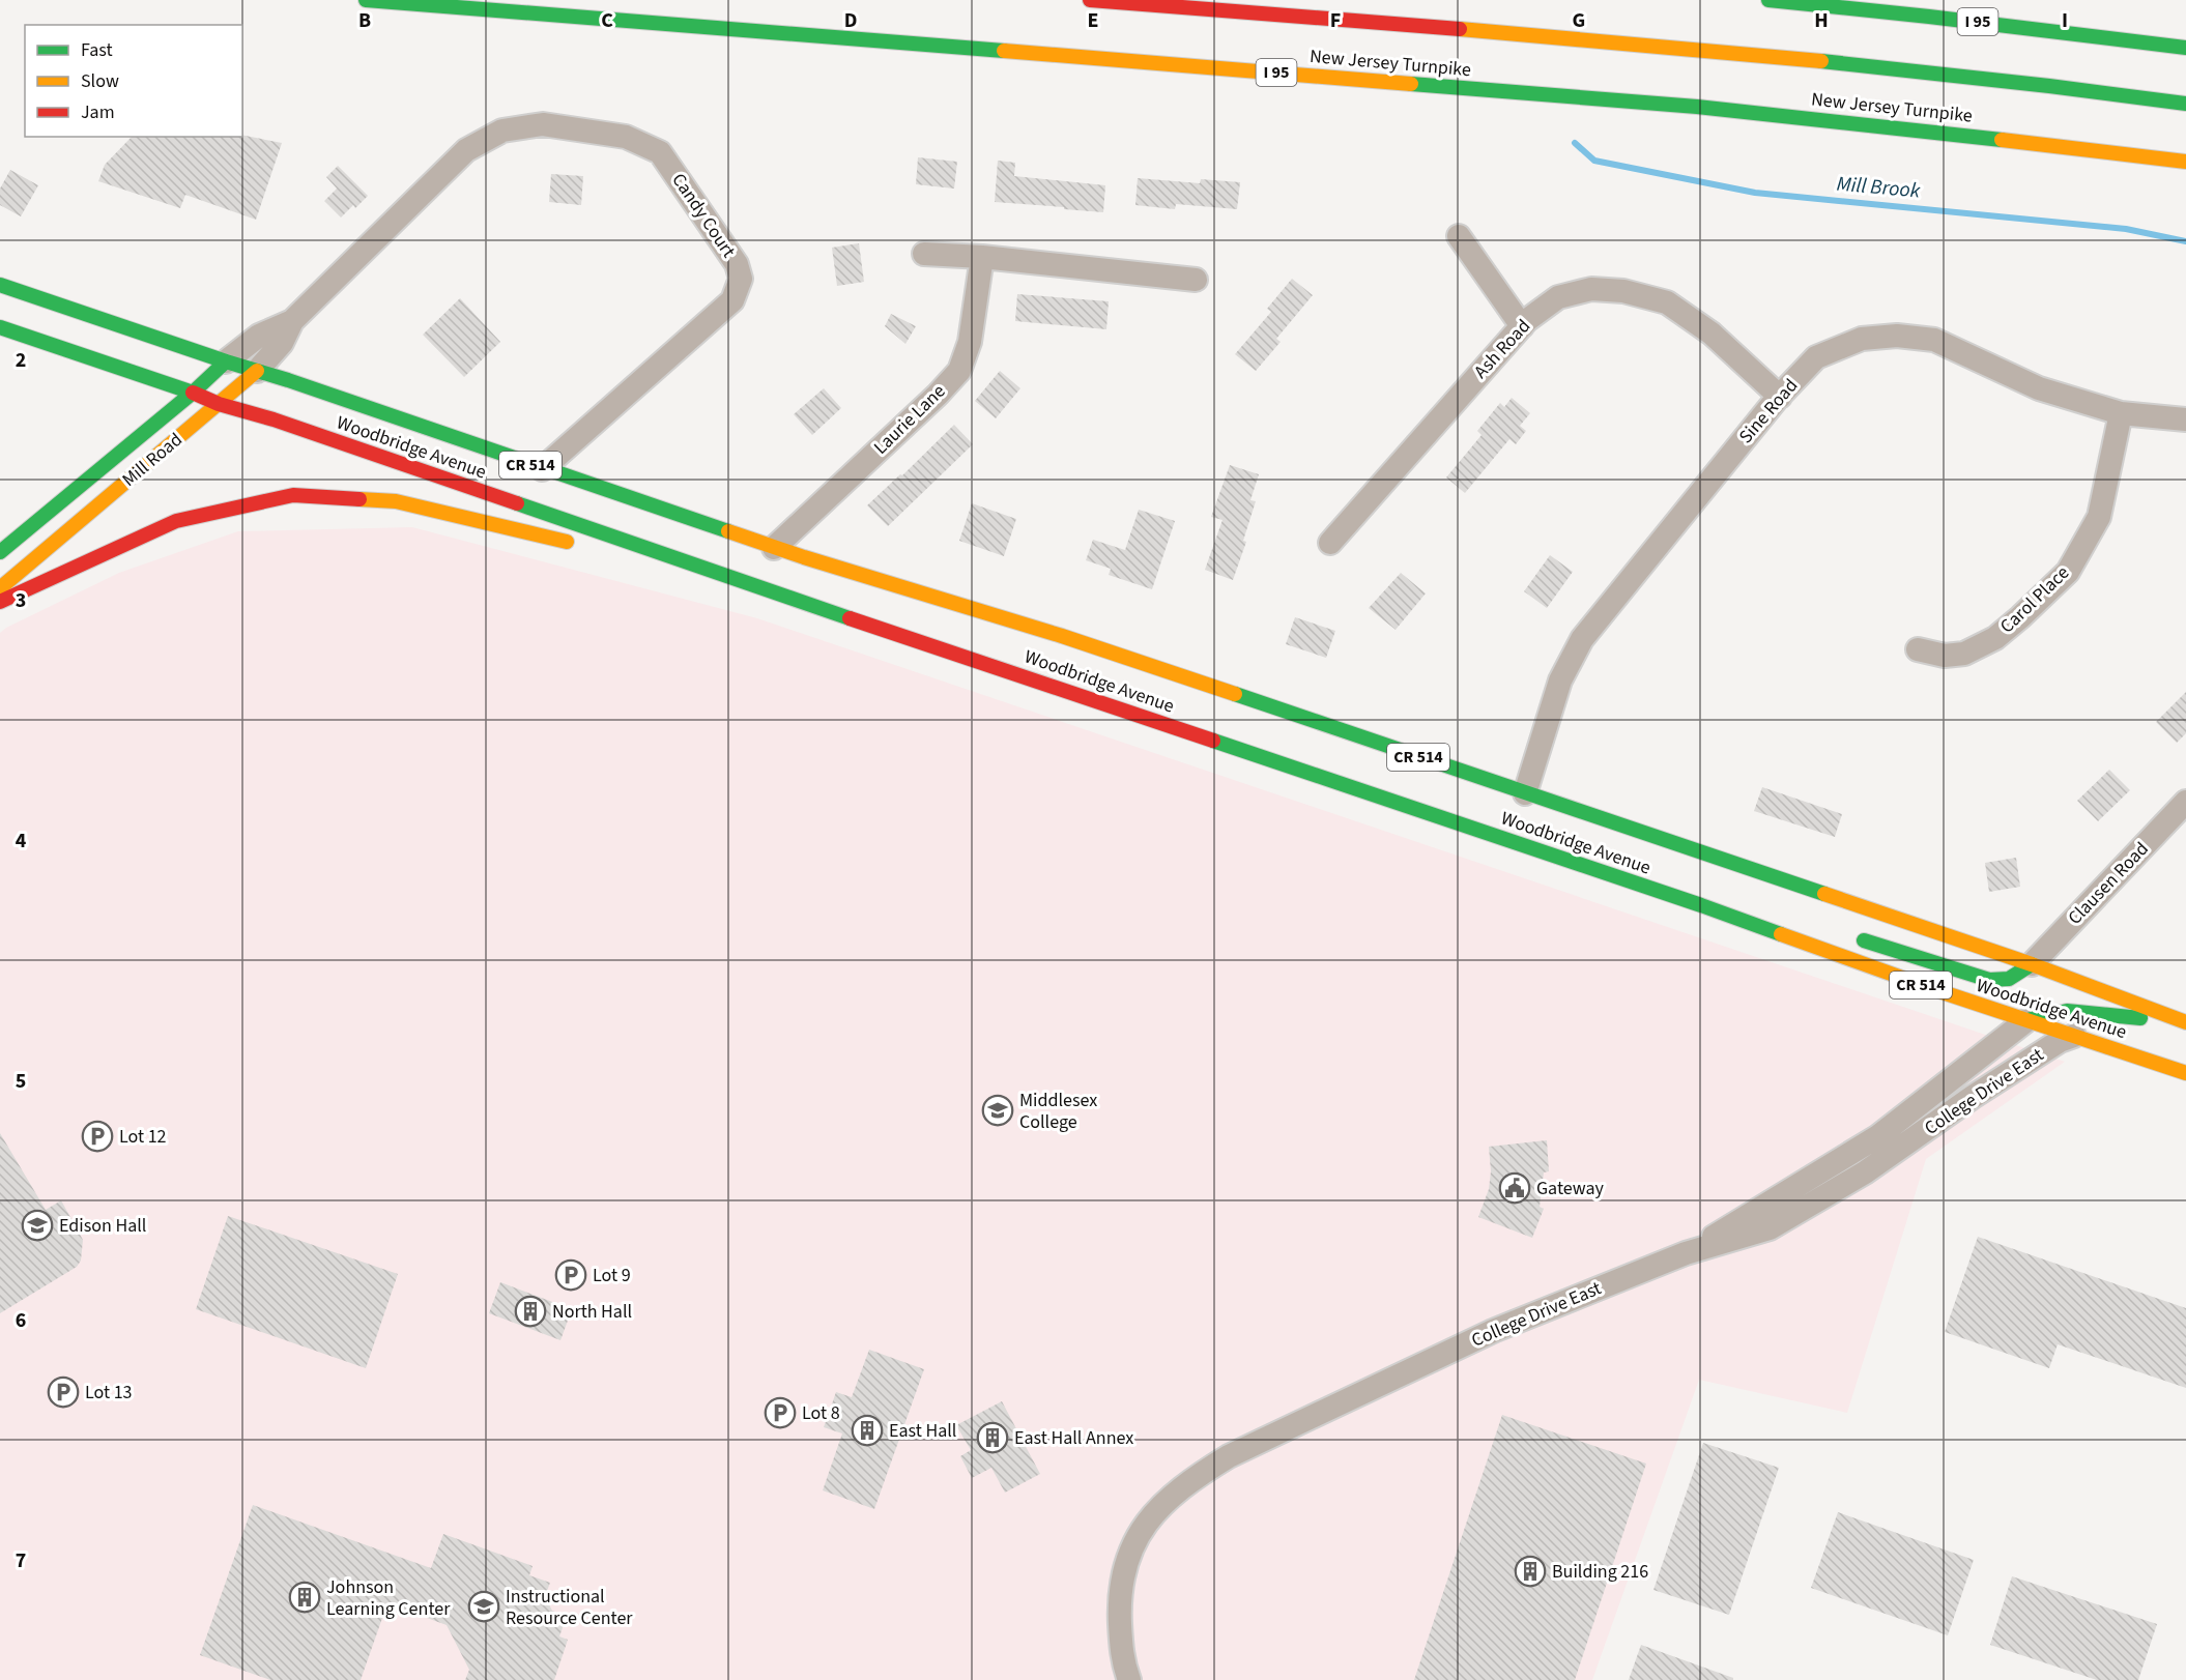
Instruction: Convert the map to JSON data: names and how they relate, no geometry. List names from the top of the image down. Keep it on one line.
{"streets":{"main road":["I 95","New Jersey Turnpike","Woodbridge Avenue","Mill Road","CR 514"],"street":["Candy Court","Ash Road","Sine Road","Laurie Lane","Carol Place","Clausen Road","College Drive East"]},"crossings":[["Candy Court","Woodbridge Avenue"],["Candy Court","Mill Road"],["Ash Road","Sine Road"],["Sine Road","Woodbridge Avenue"],["Sine Road","Carol Place"],["Laurie Lane","Woodbridge Avenue"],["Woodbridge Avenue","Mill Road"],["Woodbridge Avenue","Clausen Road"],["Woodbridge Avenue","College Drive East"]],"water":["Mill Brook"],"places":{"school or university":["Middlesex College","Edison Hall","Instructional Resource Center"],"parking":["Lot 12","Lot 9","Lot 13","Lot 8"],"public building":["Gateway"],"building":["North Hall","East Hall","East Hall Annex","Building 216","Johnson Learning Center"]},"legend":["Fast","Slow","Jam"],"grid":{"columns":["B","C","D","E","F","G","H","I"],"rows":["2","3","4","5","6","7"]}}
